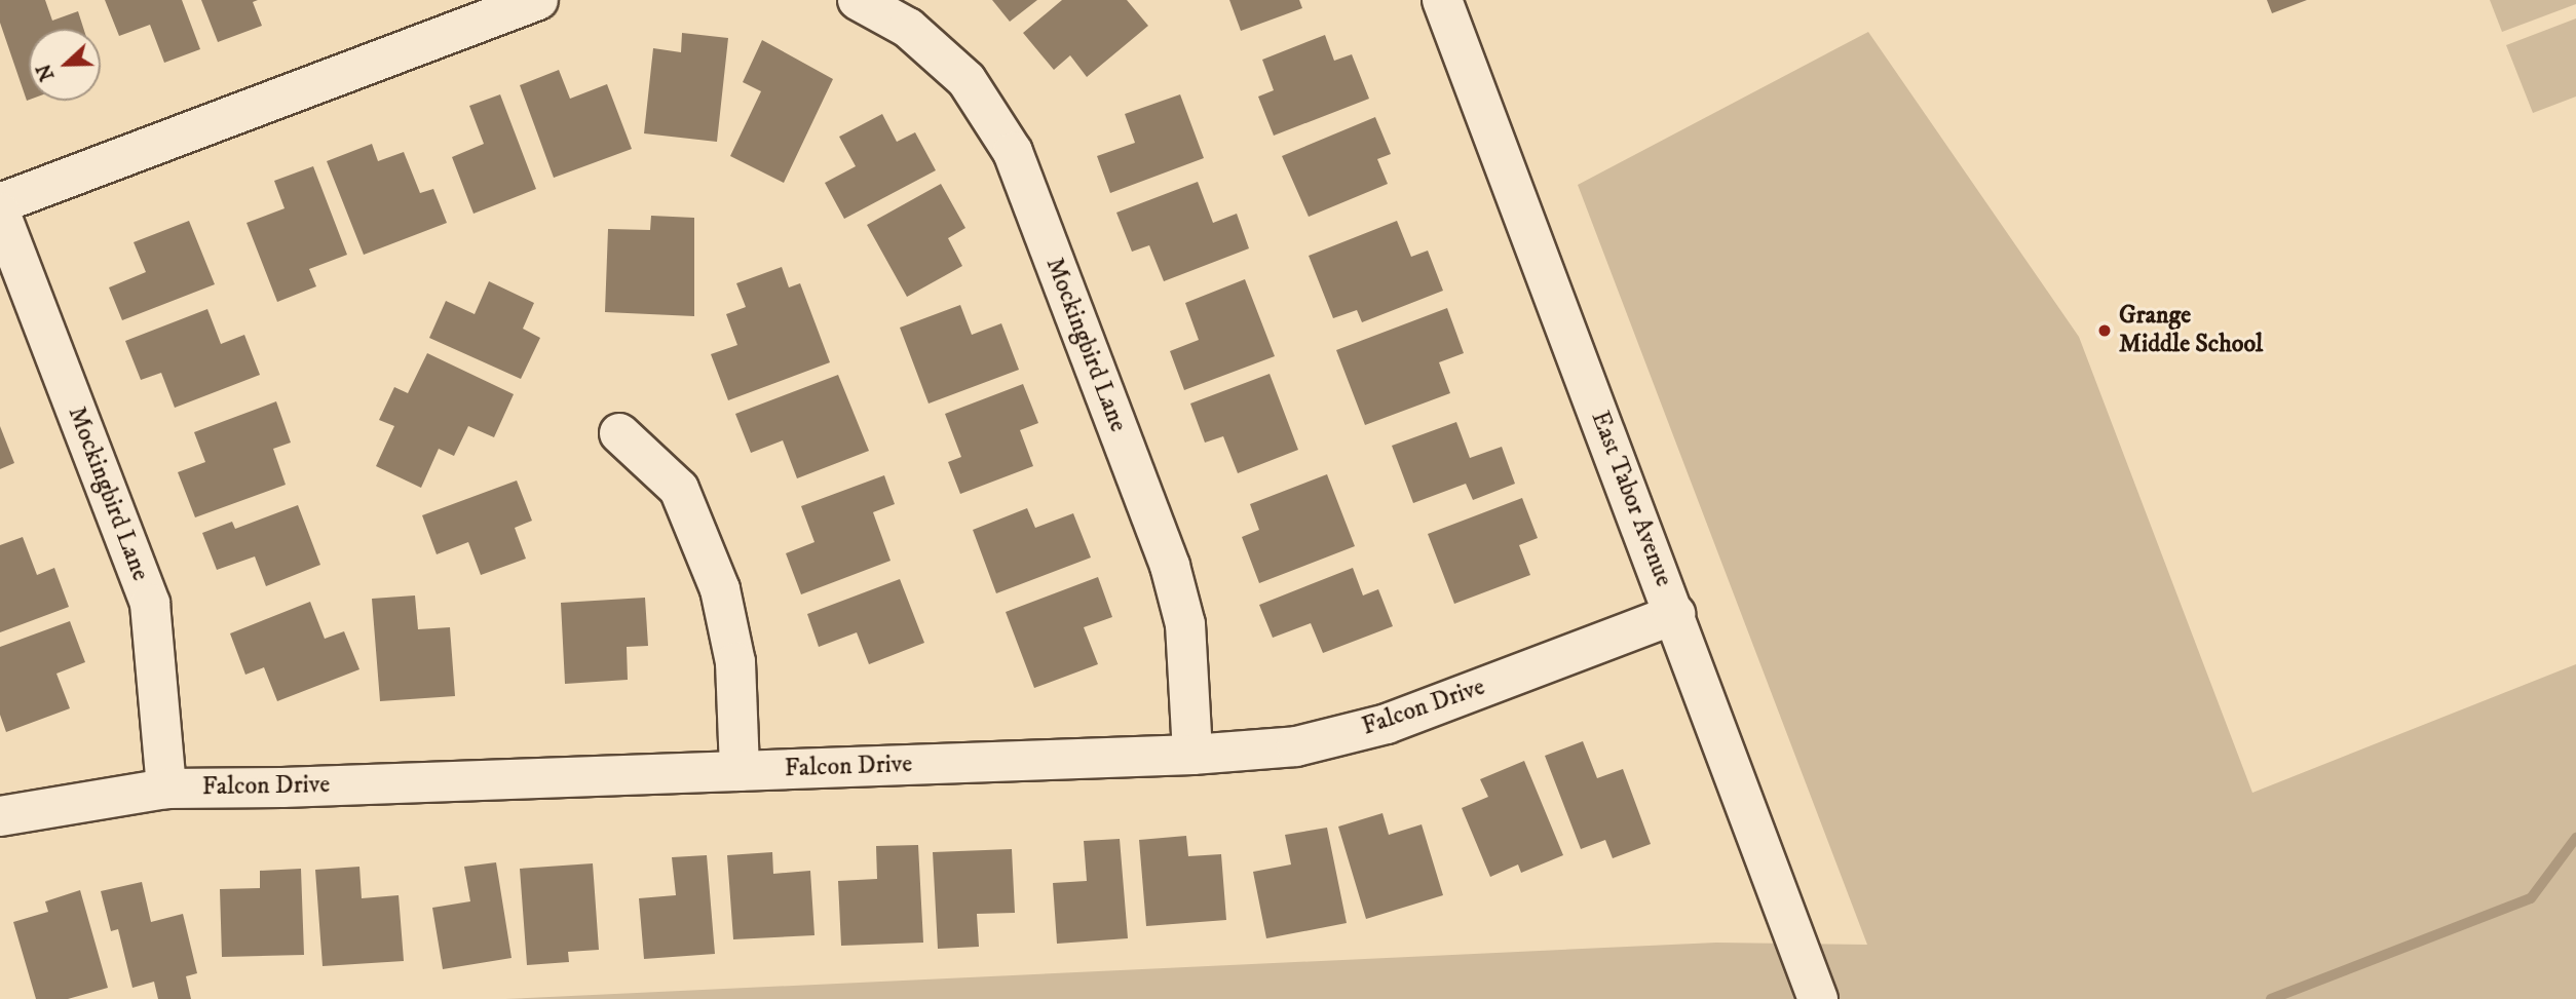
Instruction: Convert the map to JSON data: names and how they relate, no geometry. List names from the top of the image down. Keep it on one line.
{"streets":{"street":["Mockingbird Lane","East Tabor Avenue","Falcon Drive"]},"crossings":[["Mockingbird Lane","Falcon Drive"],["East Tabor Avenue","Falcon Drive"]],"places":["Grange Middle School"],"north":"left"}
